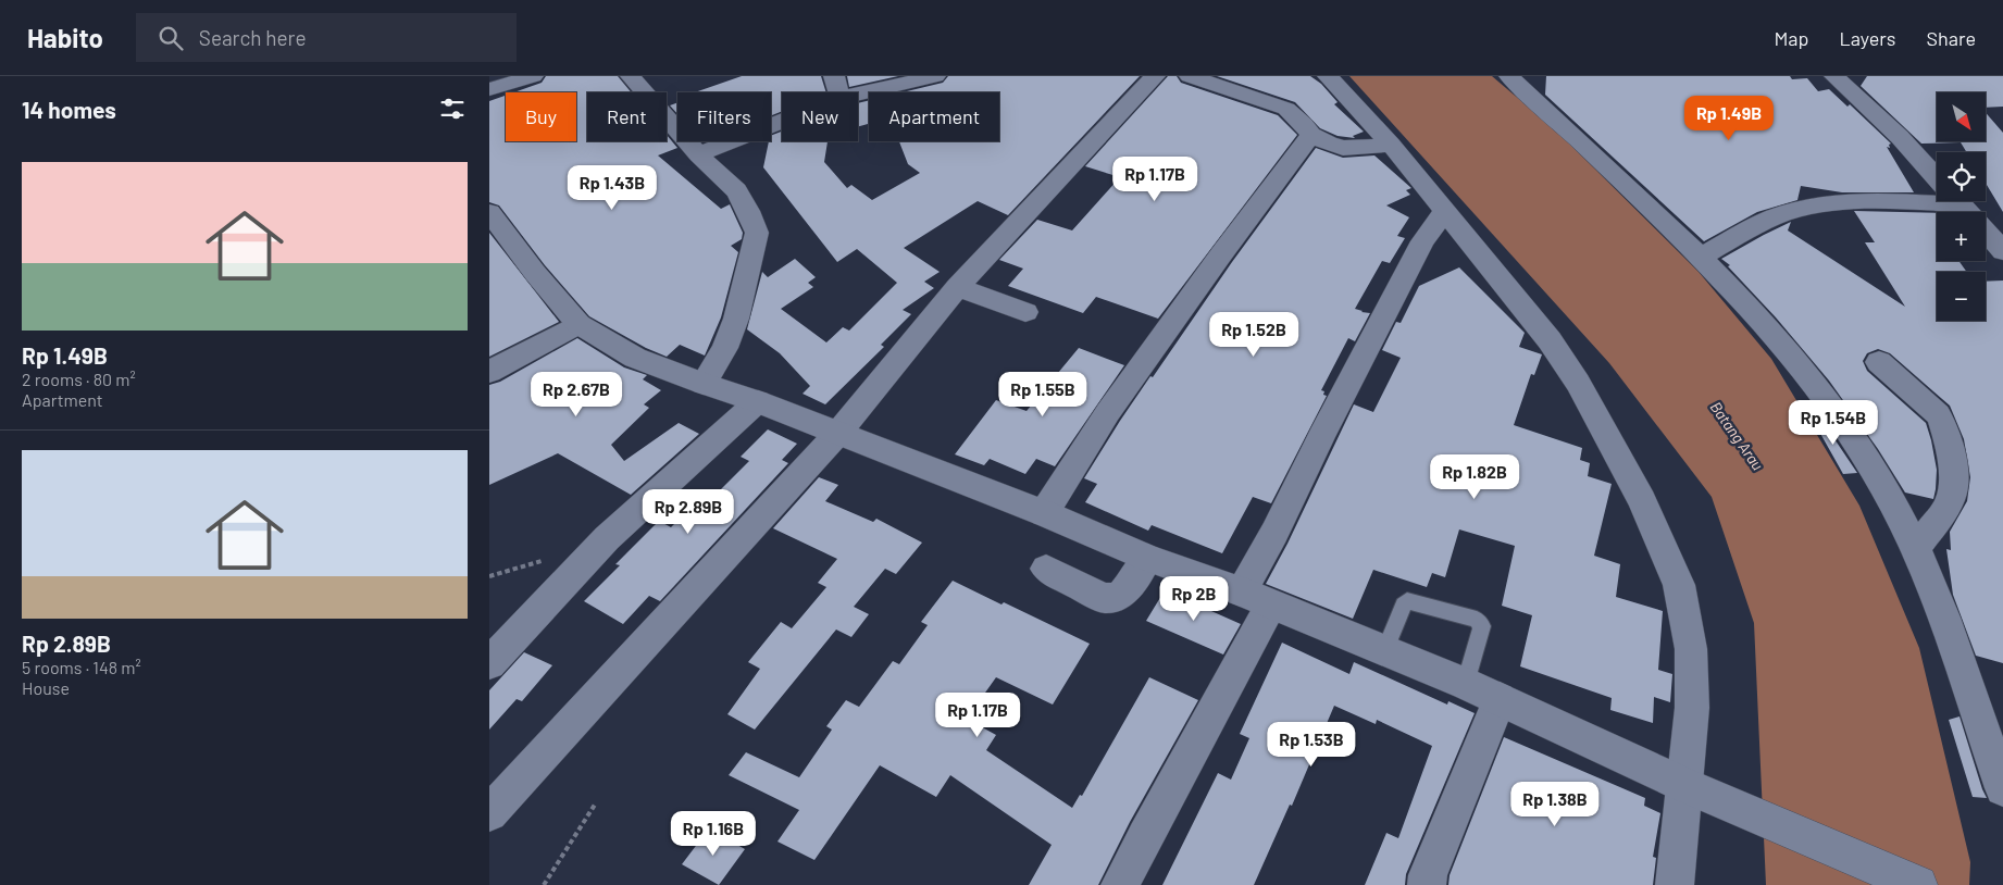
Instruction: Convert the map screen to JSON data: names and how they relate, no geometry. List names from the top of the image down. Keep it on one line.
{"water":["Batang Arau"],"north":"bottom right","page":{"header":"Habito","search":"Search here","nav":["Map","Layers","Share"],"heading":"14 homes","map_buttons":["+","−"],"chip":["Buy","Rent","Filters","New","Apartment"],"price":["Rp 1.49B","Rp 1.17B","Rp 1.43B","Rp 1.52B","Rp 2.67B","Rp 1.55B","Rp 1.54B","Rp 1.82B","Rp 2.89B","Rp 2B","Rp 1.17B","Rp 1.53B","Rp 1.38B","Rp 1.16B"],"list":[{"name":"Rp 1.49B","note":"2 rooms · 80 m² · Apartment"},{"name":"Rp 2.89B","note":"5 rooms · 148 m² · House"}]}}
